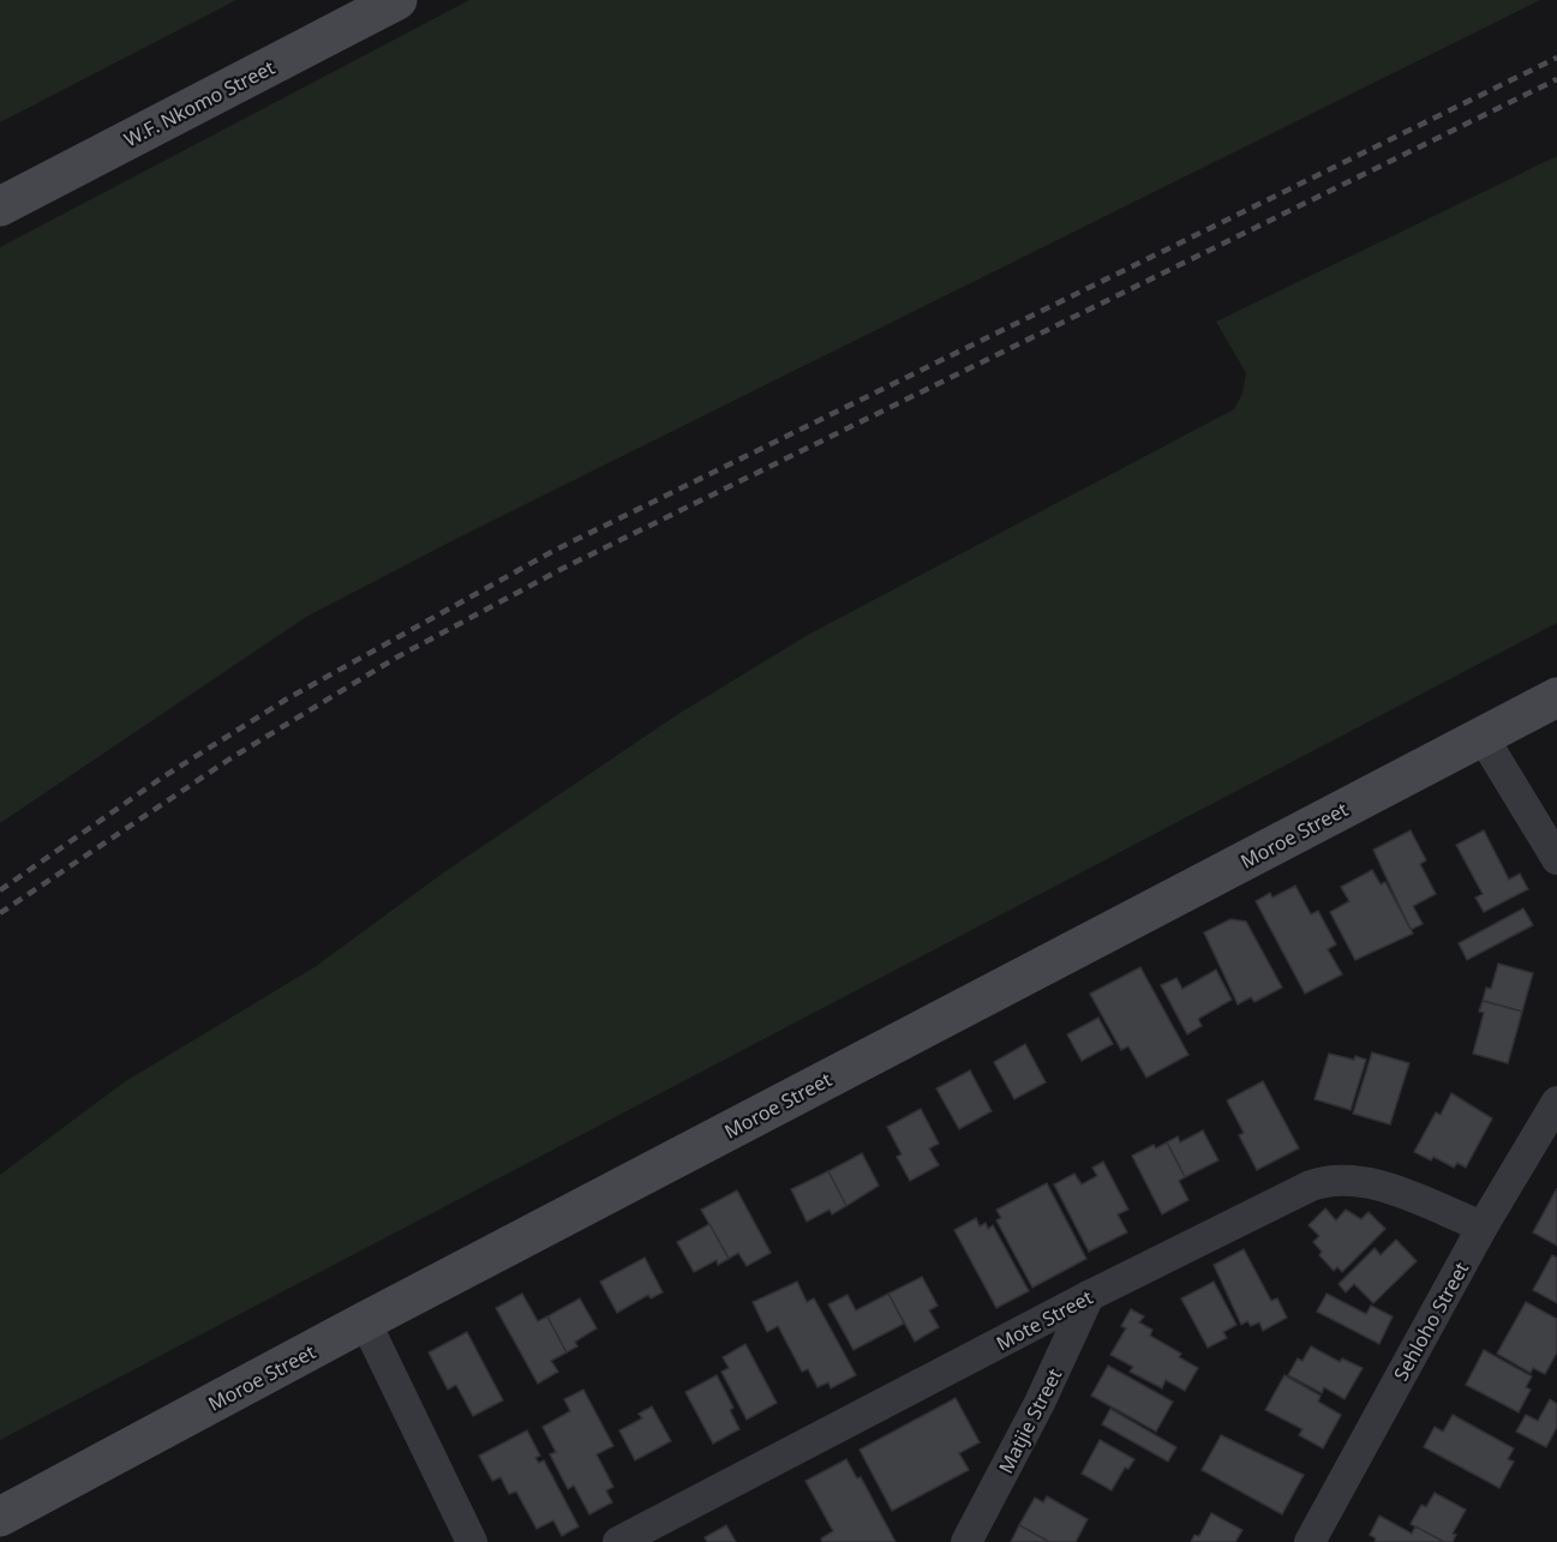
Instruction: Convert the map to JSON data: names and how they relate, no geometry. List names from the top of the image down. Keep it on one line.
{"streets":{"street":["W.F. Nkomo Street","Moroe Street","Mote Street","Sehloho Street","Matjie Street"]},"crossings":[["Mote Street","Sehloho Street"],["Mote Street","Matjie Street"]]}
